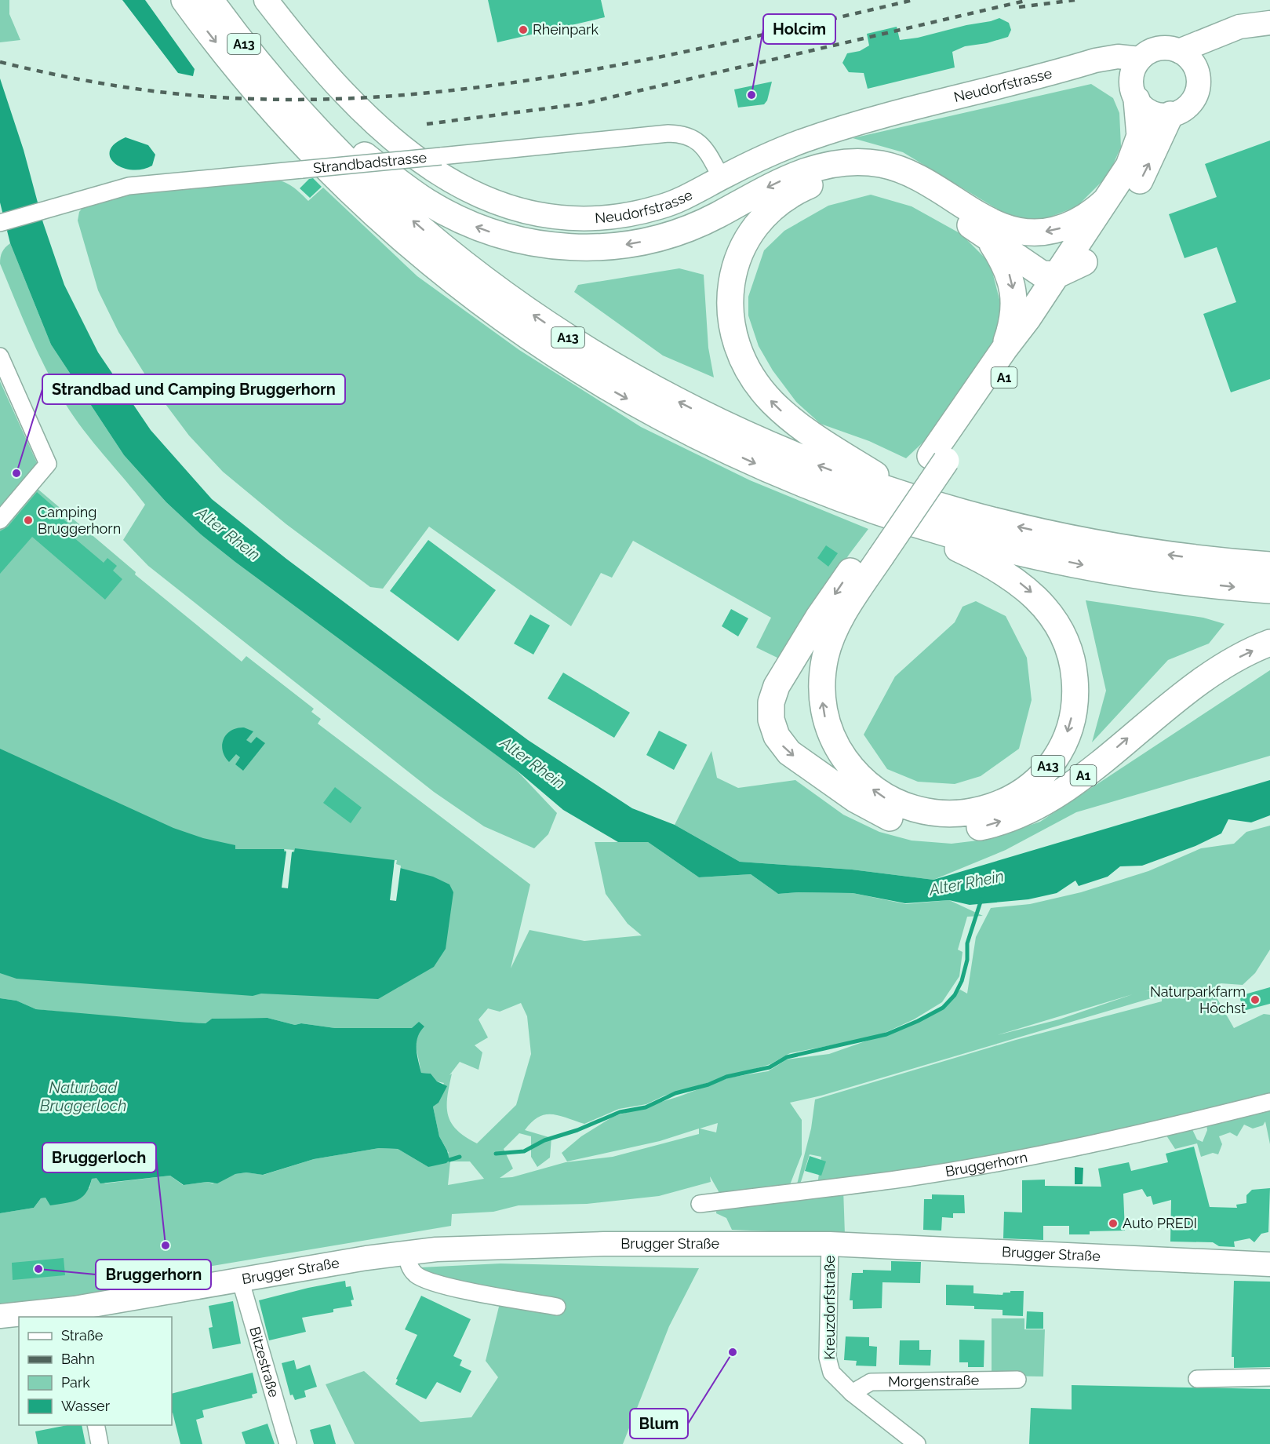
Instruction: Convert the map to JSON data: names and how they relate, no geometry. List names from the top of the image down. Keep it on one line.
{"streets":{"highway":["A13","A1"],"main road":["Neudorfstrasse","Brugger Straße"],"street":["Strandbadstrasse","Bruggerhorn","Kreuzdorfstraße","Bitzestraße","Morgenstraße"]},"crossings":[["A13","A1"],["Neudorfstrasse","Strandbadstrasse"],["Neudorfstrasse","A1"],["Brugger Straße","Kreuzdorfstraße"],["Brugger Straße","Bitzestraße"],["Kreuzdorfstraße","Morgenstraße"]],"water":["Alter Rhein","Naturbad Bruggerloch"],"places":["Rheinpark","Holcim","Strandbad und Camping Bruggerhorn","Camping Bruggerhorn","Naturparkfarm Höchst","Auto PREDI","Bruggerloch","Bruggerhorn","Blum"],"legend":["Straße","Bahn","Park","Wasser"]}
